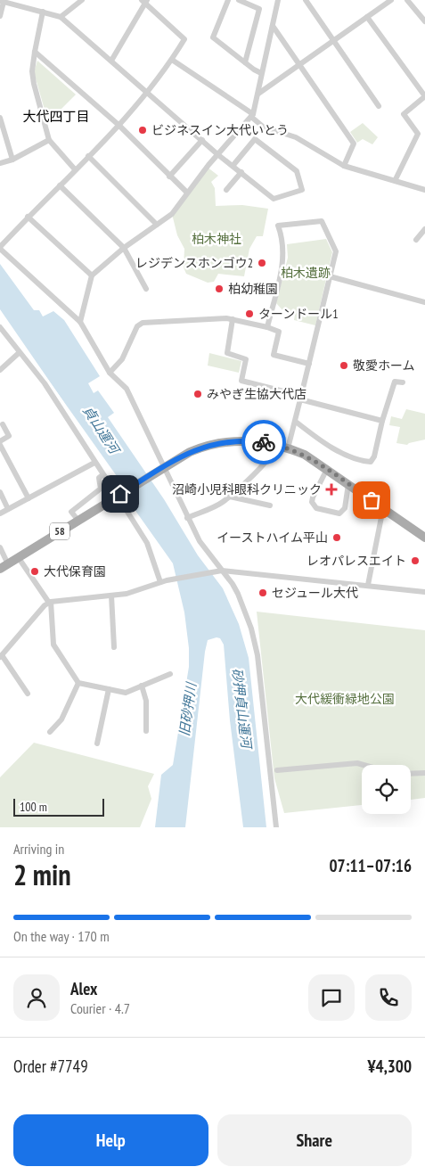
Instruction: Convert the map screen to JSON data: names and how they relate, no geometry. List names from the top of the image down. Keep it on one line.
{"streets":{"main road":["58"]},"districts":["大代四丁目"],"water":["貞山運河","砂押貞山運河","旧砂押川"],"parks":["柏木神社","柏木遺跡","大代緩衝緑地公園"],"places":{"other":["ビジネスイン大代いとう","レジデンスホンゴウ2","柏幼稚園","ターンドール1","敬愛ホーム","みやぎ生協大代店","イーストハイム平山","レオパレスエイト","大代保育園","セジュール大代"],"health":["沼崎小児科眼科クリニック"]},"scale_bar":"100 m","page":{"scale":"100 m","heading":["2 min","Arriving in","07:11–07:16"],"panel":["Alex","Courier · 4.7","Order #7749","¥4,300"],"bar":"On the way · 170 m","buttons":["Help","Share"]}}
